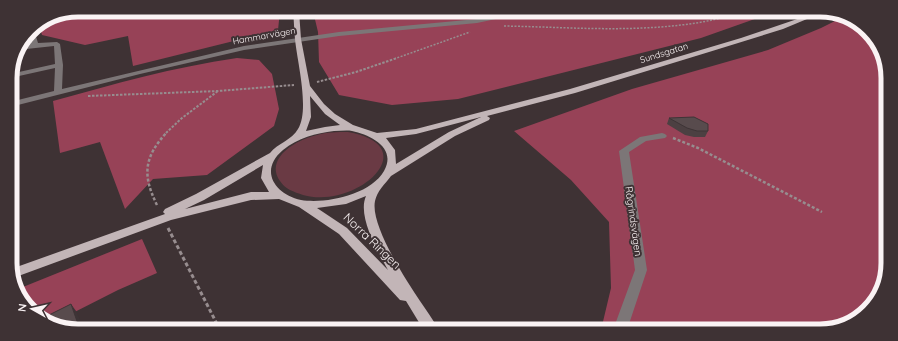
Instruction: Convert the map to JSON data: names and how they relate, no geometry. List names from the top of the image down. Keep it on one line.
{"streets":{"main road":["Sundsgatan","Norra Ringen"],"street":["Hammarvägen","Rågrindsvägen"]},"crossings":[["Sundsgatan","Norra Ringen"]],"north":"left"}
